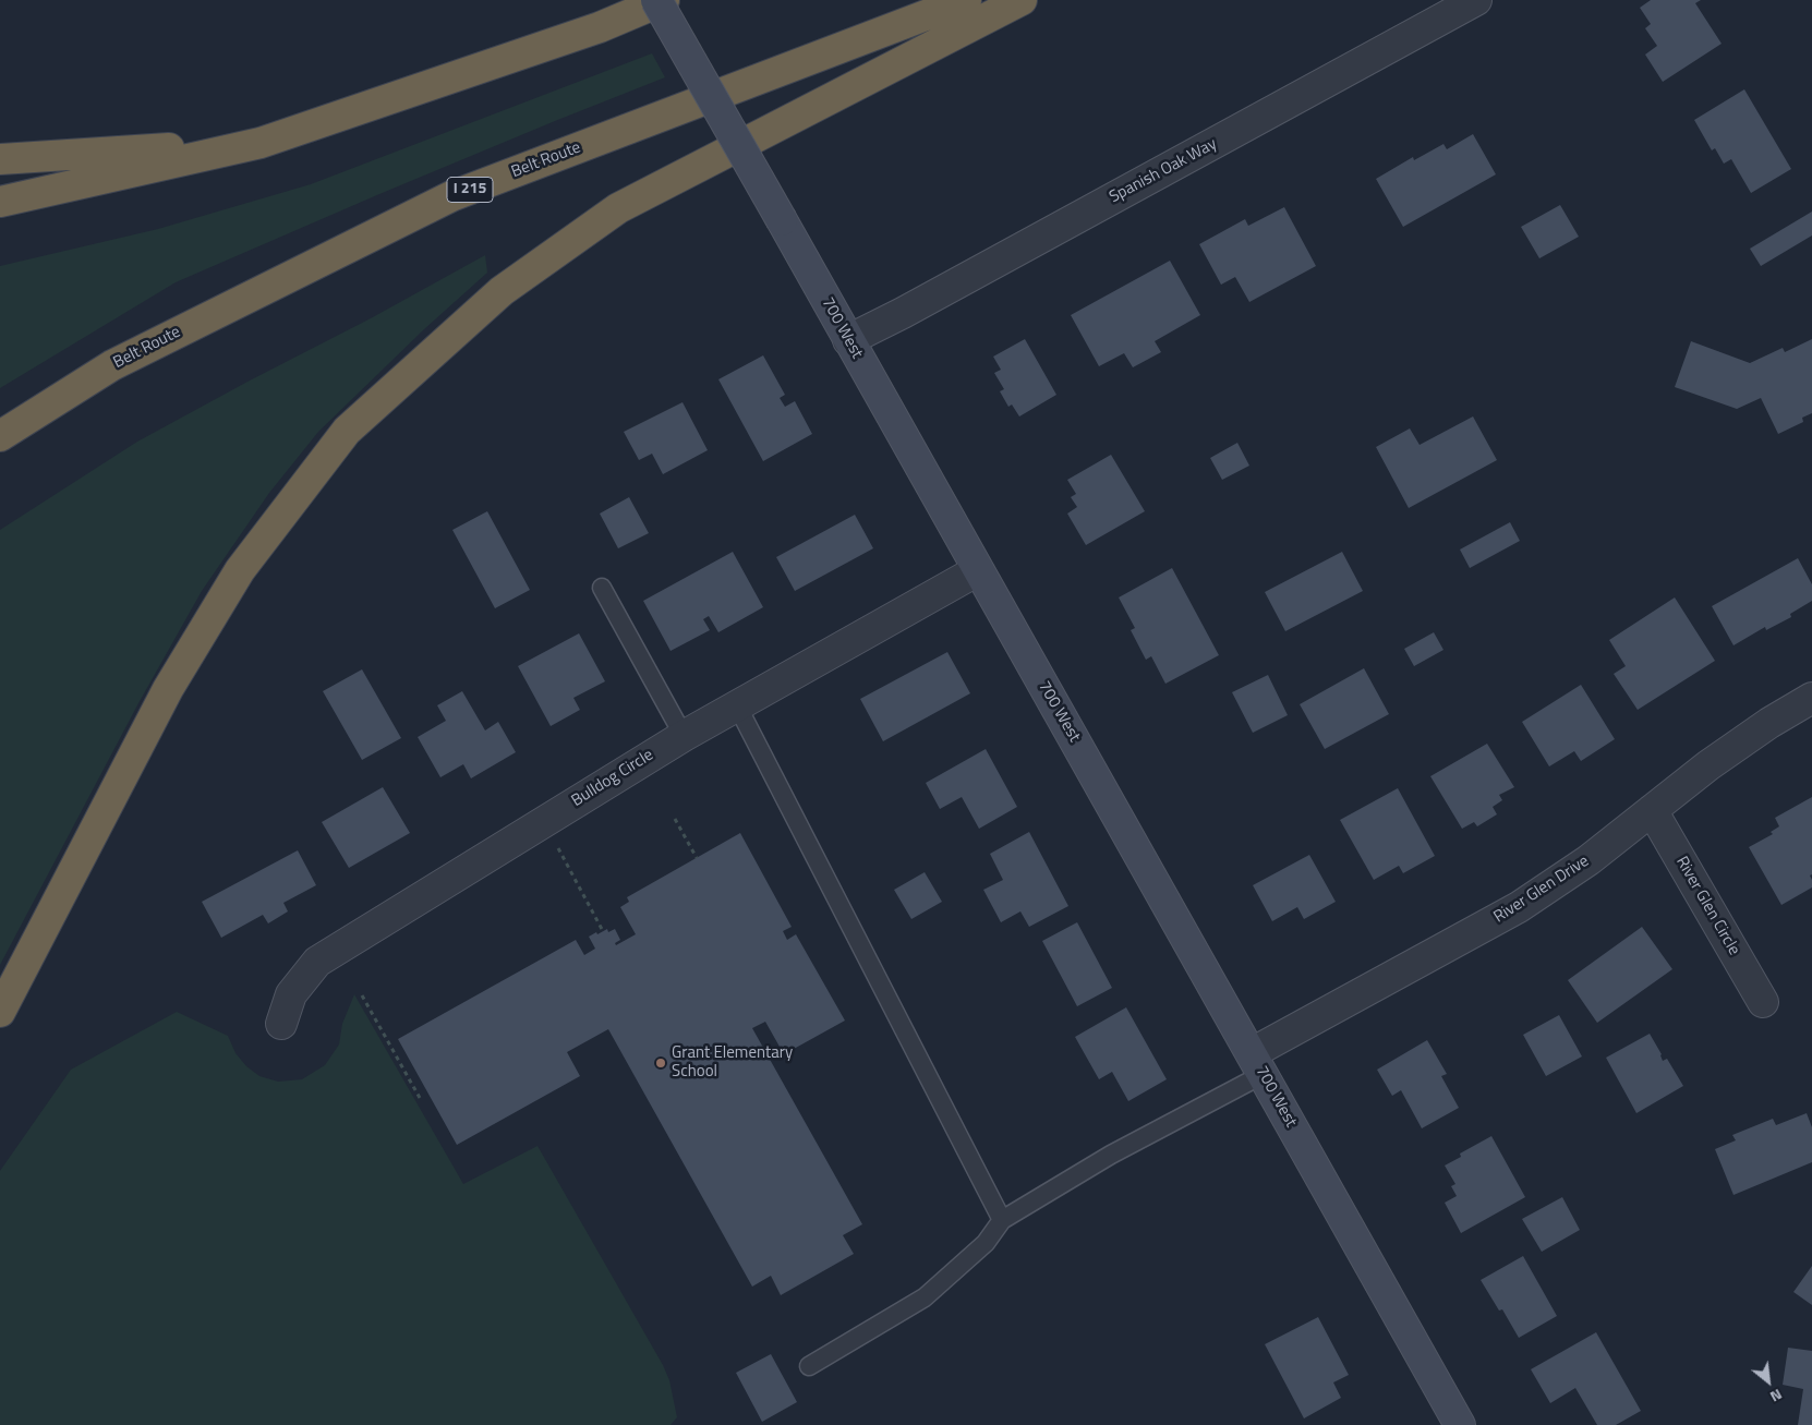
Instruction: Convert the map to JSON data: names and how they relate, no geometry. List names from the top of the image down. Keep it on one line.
{"streets":{"highway":["Belt Route","I 215"],"main road":["700 West"],"street":["Spanish Oak Way","Bulldog Circle","River Glen Drive","River Glen Circle"]},"crossings":[["Spanish Oak Way","700 West"],["700 West","Bulldog Circle"],["700 West","River Glen Drive"],["River Glen Drive","River Glen Circle"]],"places":["Grant Elementary School"],"north":"bottom right"}
